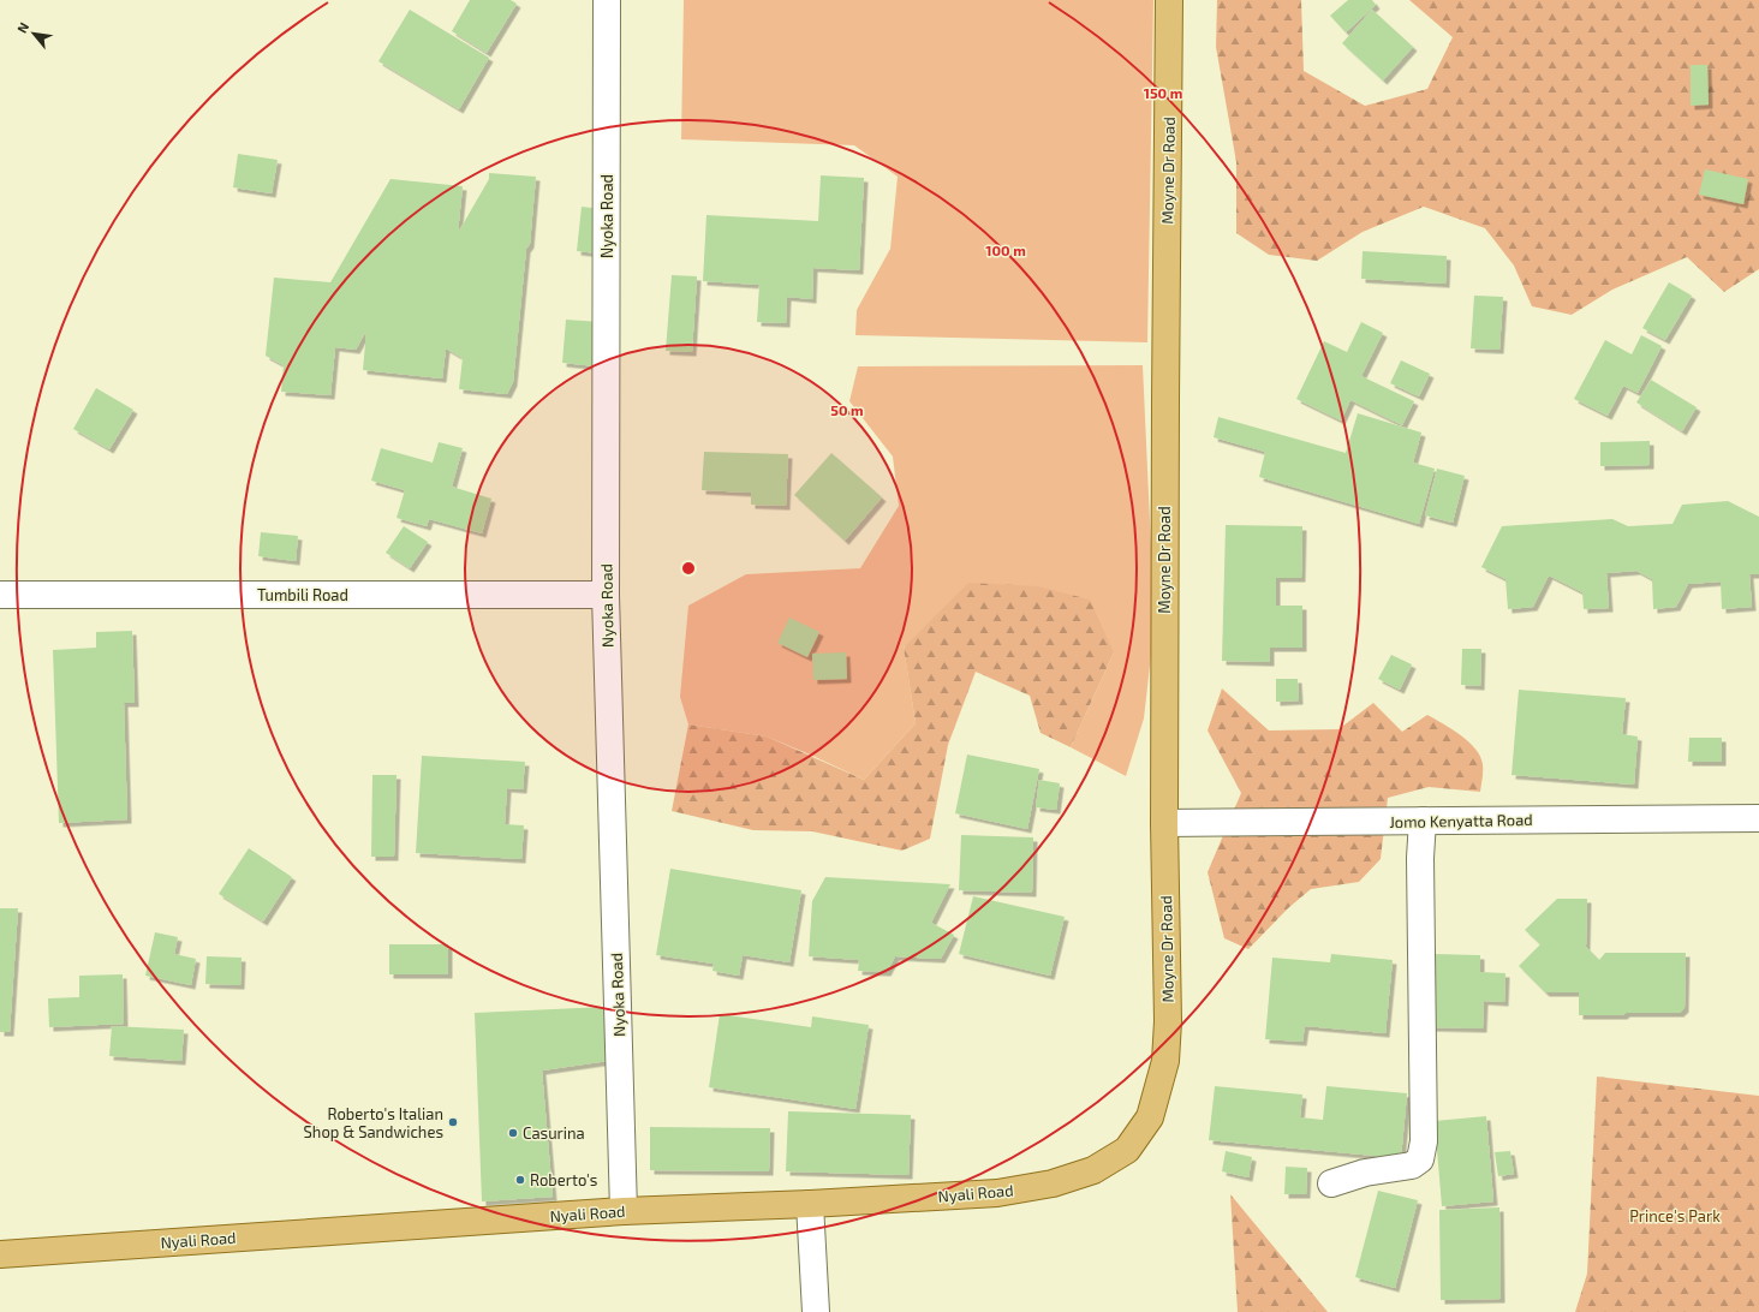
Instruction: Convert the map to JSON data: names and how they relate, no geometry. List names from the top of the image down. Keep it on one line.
{"streets":{"main road":["Moyne Dr Road","Nyali Road"],"street":["Nyoka Road","Tumbili Road","Jomo Kenyatta Road"]},"crossings":[["Moyne Dr Road","Jomo Kenyatta Road"],["Moyne Dr Road","Nyali Road"],["Nyoka Road","Tumbili Road"],["Nyoka Road","Nyali Road"]],"parks":["Prince's Park"],"places":["Roberto's Italian Shop & Sandwiches","Casurina","Roberto's"],"north":"top left","rings":["150 m","100 m","50 m"]}
